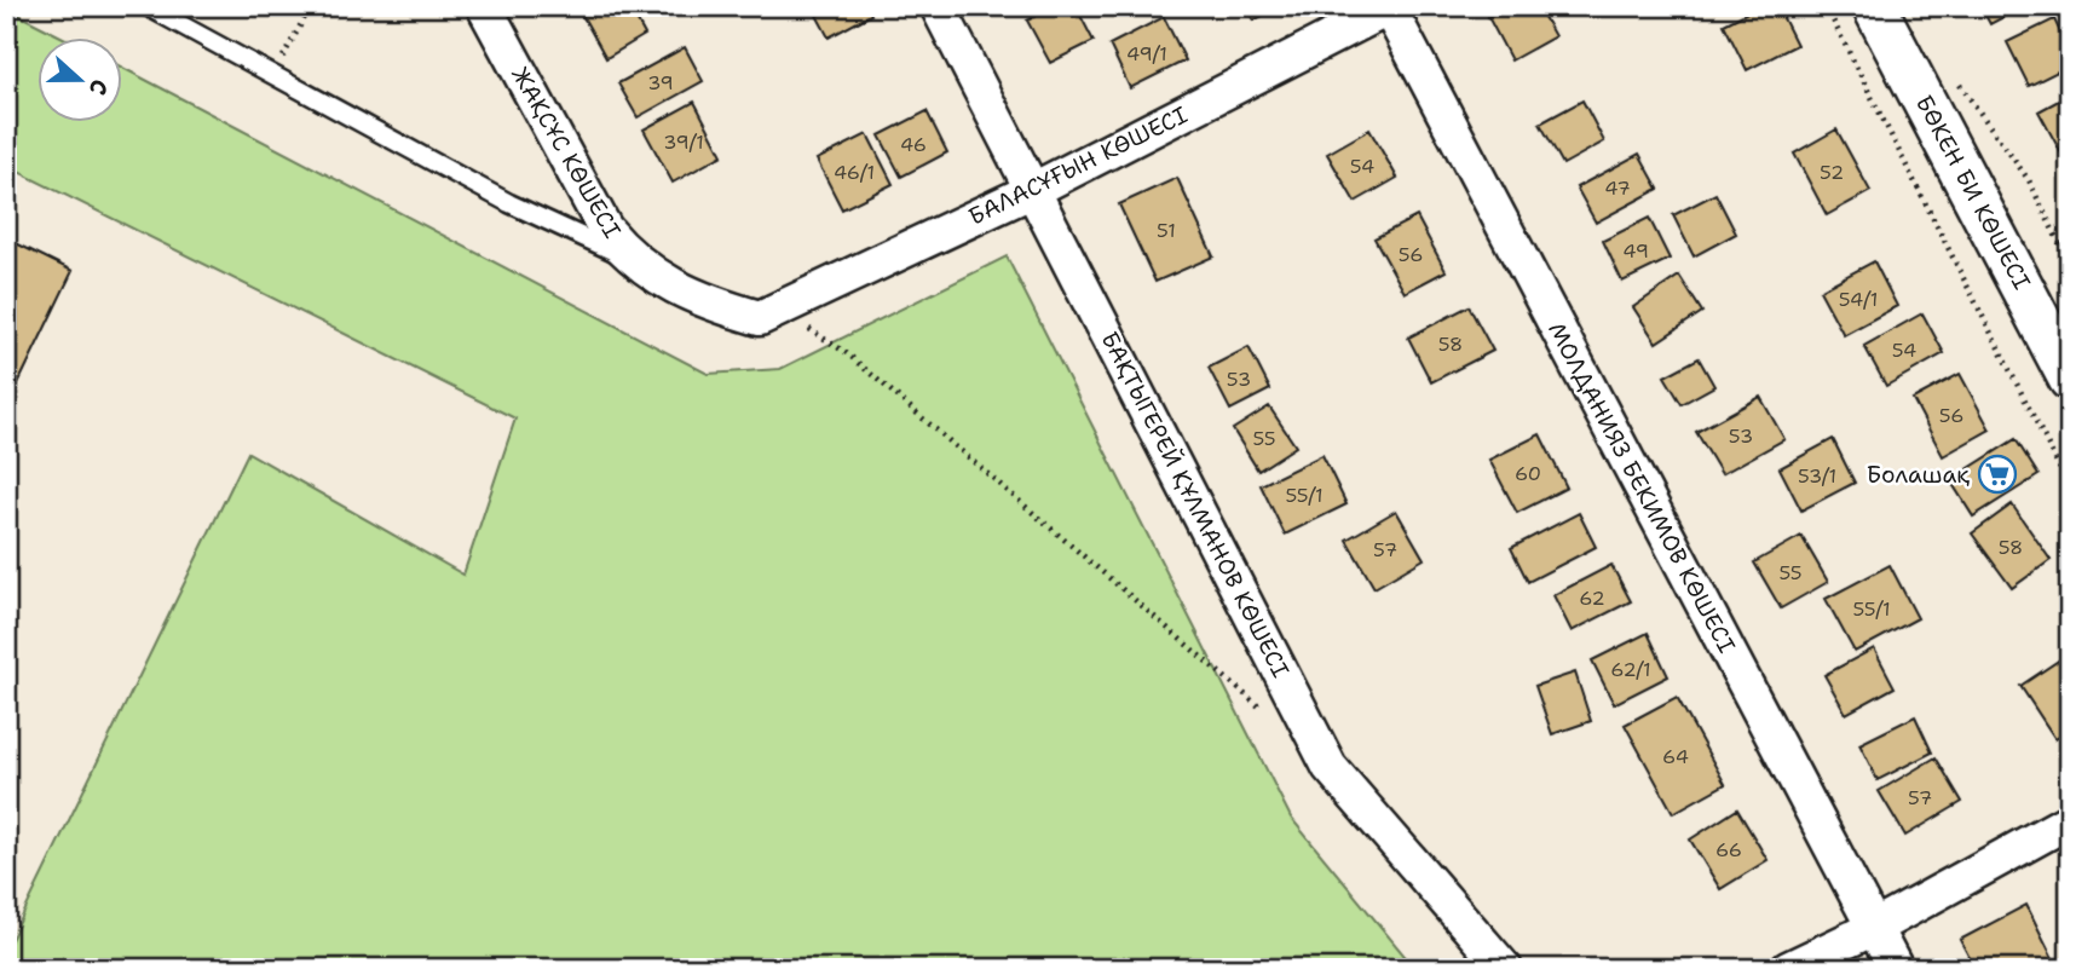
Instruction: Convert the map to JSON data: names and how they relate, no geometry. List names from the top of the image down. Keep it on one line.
{"streets":{"street":["ЖАҚСҰС КӨШЕСІ","БАЛАСҰҒЫН КӨШЕСІ","БӨКЕН БИ КӨШЕСІ","МОЛДАНИЯЗ БЕКИМОВ КӨШЕСІ","БАҚТЫГЕРЕЙ ҚҰЛМАНОВ КӨШЕСІ"]},"crossings":[["ЖАҚСҰС КӨШЕСІ","БАЛАСҰҒЫН КӨШЕСІ"],["БАЛАСҰҒЫН КӨШЕСІ","МОЛДАНИЯЗ БЕКИМОВ КӨШЕСІ"],["БАЛАСҰҒЫН КӨШЕСІ","БАҚТЫГЕРЕЙ ҚҰЛМАНОВ КӨШЕСІ"]],"places":{"supermarket":["Болашақ"]},"house_numbers":["49/1","39","39/1","46","54","46/1","52","47","51","49","56","54/1","58","54","53","56","53","55","60","53/1","55/1","58","57","55","62","55/1","62/1","64","57","66"],"north":"right"}
